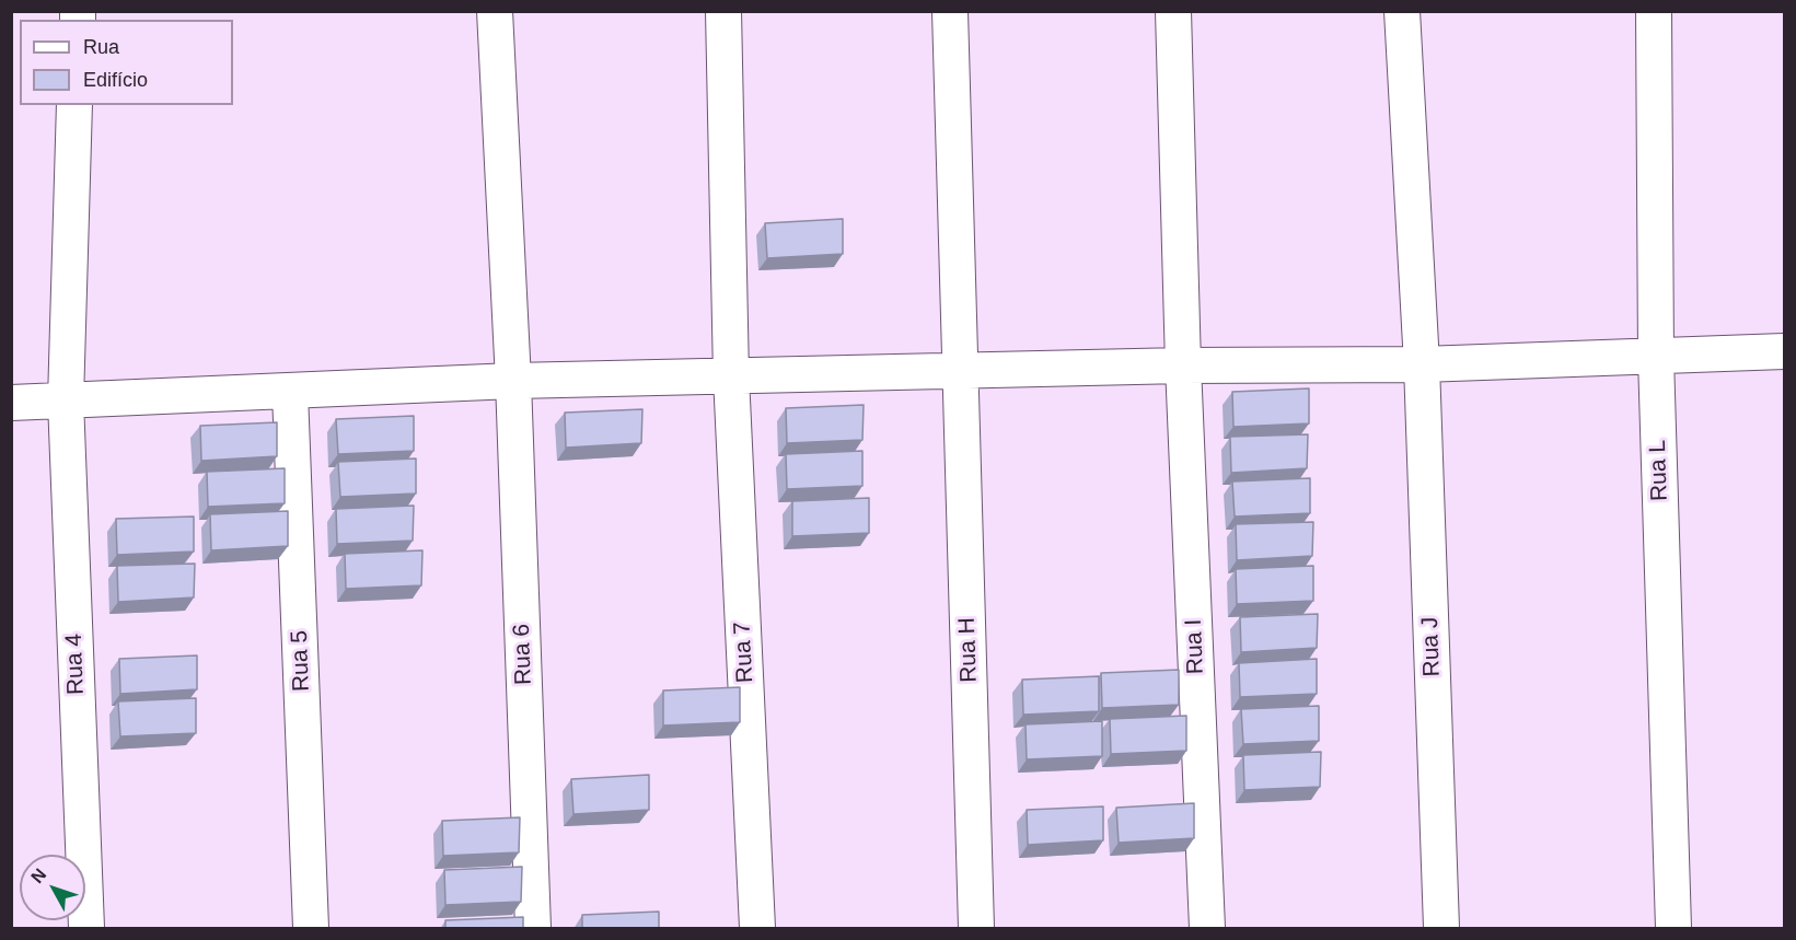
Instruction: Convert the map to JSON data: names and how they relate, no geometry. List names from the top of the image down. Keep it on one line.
{"streets":{"street":["Rua L","Rua I","Rua J","Rua H","Rua 7","Rua 6","Rua 5","Rua 4"]},"legend":["Rua","Edifício"],"north":"top left"}
